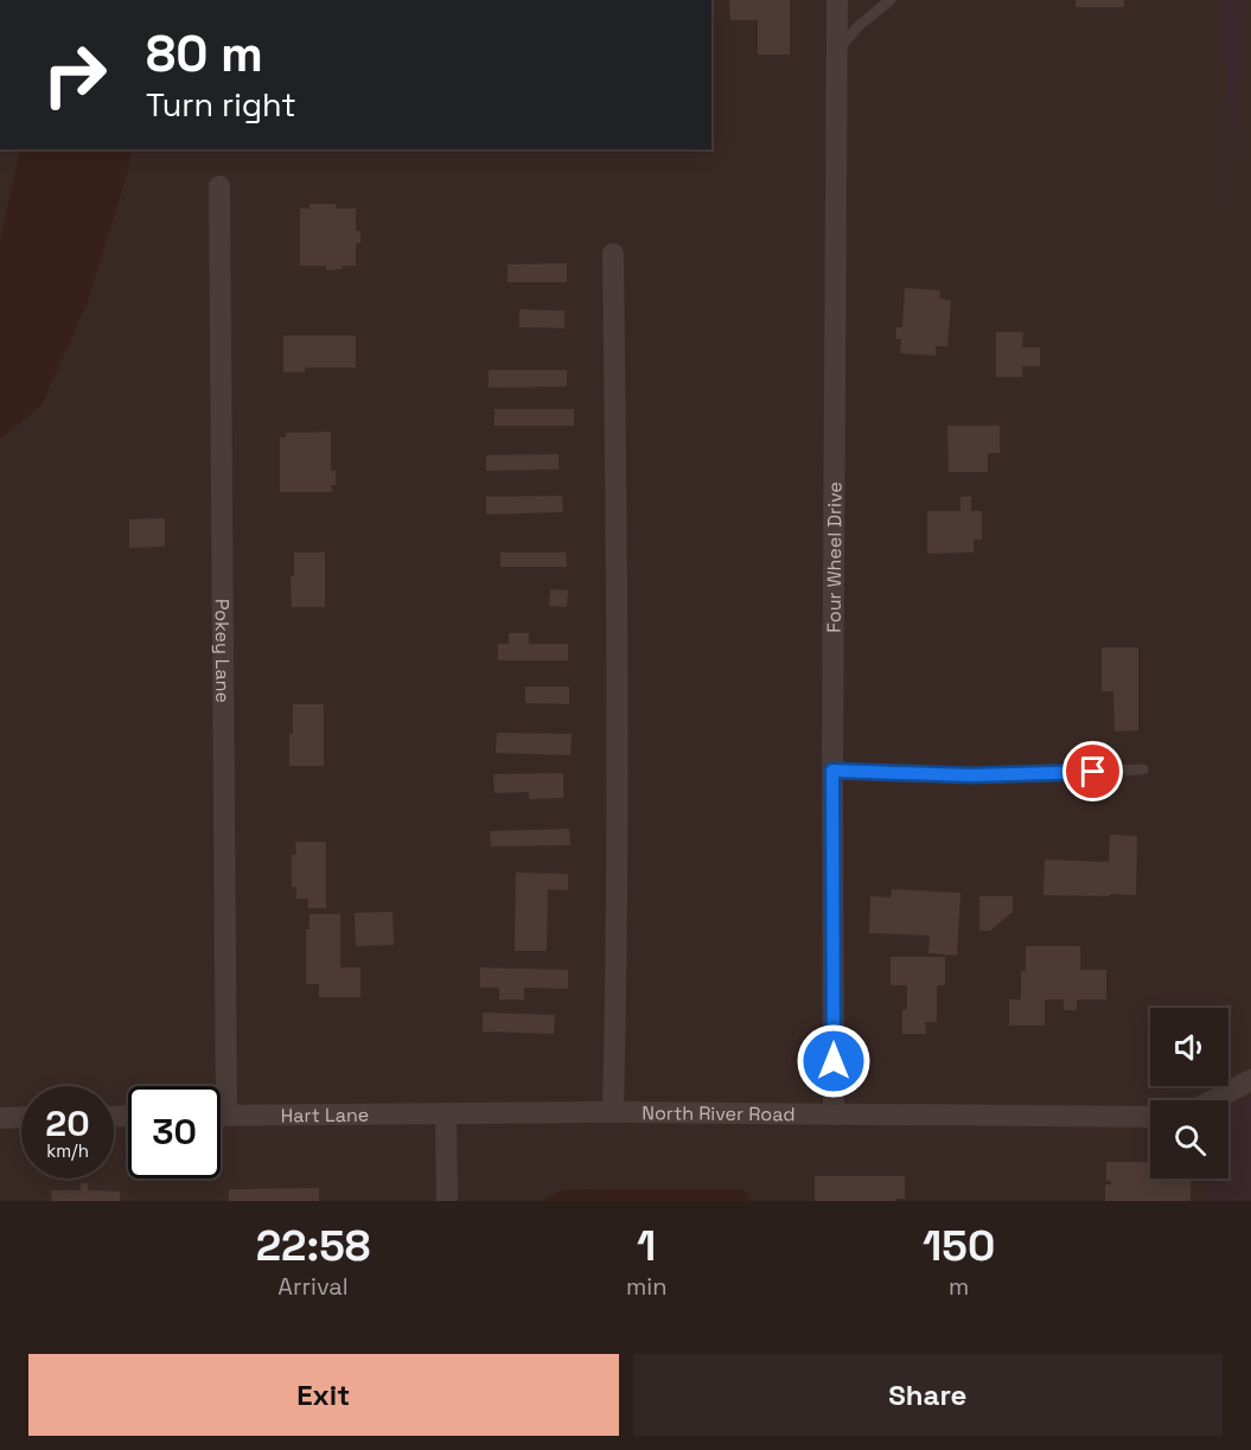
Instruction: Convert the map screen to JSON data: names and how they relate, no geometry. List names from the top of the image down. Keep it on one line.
{"streets":{"street":["Four Wheel Drive","Pokey Lane","North River Road","Hart Lane"]},"crossings":[["Four Wheel Drive","North River Road"],["North River Road","Hart Lane"]],"page":{"turn":["80 m","Turn right"],"speed":"20 km/h","limit":"30","eta":["22:58","Arrival","1","min","150","m"],"buttons":["Exit","Share"]}}
